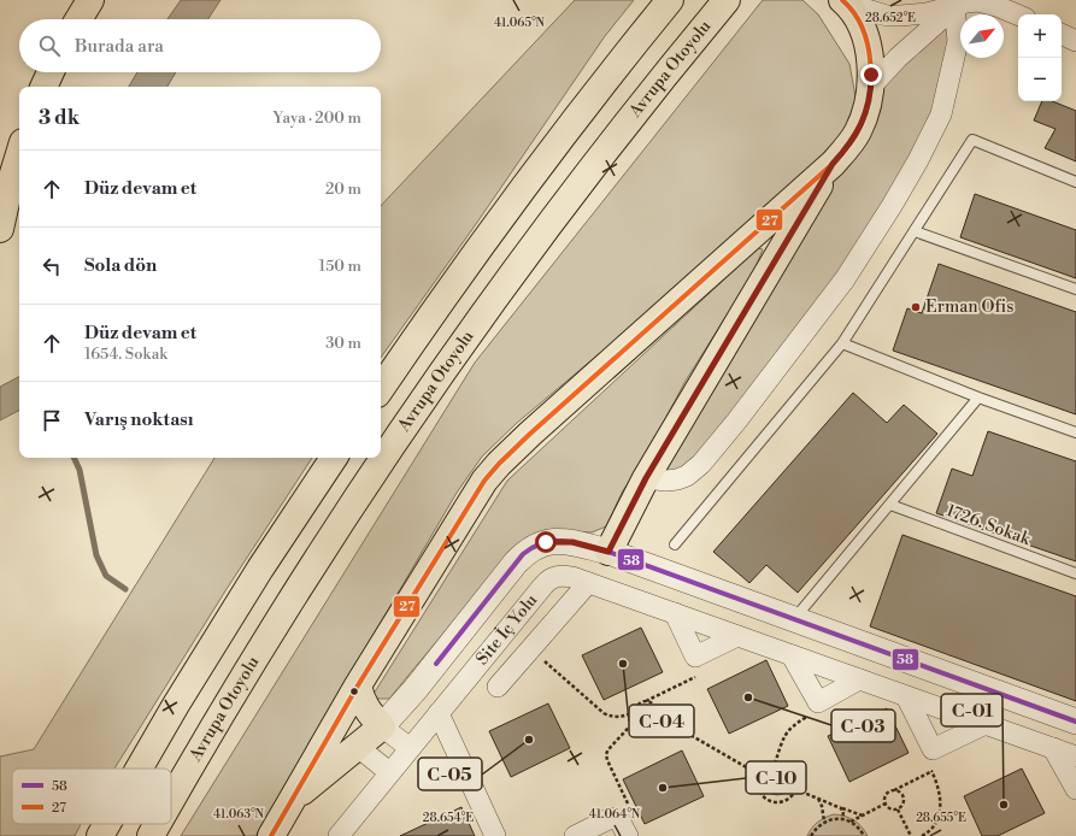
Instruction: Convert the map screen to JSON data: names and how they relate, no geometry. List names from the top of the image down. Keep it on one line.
{"streets":{"main road":["Avrupa Otoyolu"],"street":["Site İç Yolu"],"lane":["1726. Sokak"]},"places":["Erman Ofis","C-04","C-03","C-05","C-10","C-01"],"lines":["transit line 27","transit line 58"],"legend":["58","27"],"north":"top right","page":{"map_buttons":["+","−"],"search":"Burada ara","heading":["3 dk","Yaya · 200 m"],"list":[["Düz devam et","20 m"],["Sola dön","150 m"],["Düz devam et","1654. Sokak","30 m"],"Varış noktası"]},"coordinates":["28.652°E","41.065°N","41.063°N","41.064°N","28.654°E","28.655°E"]}
